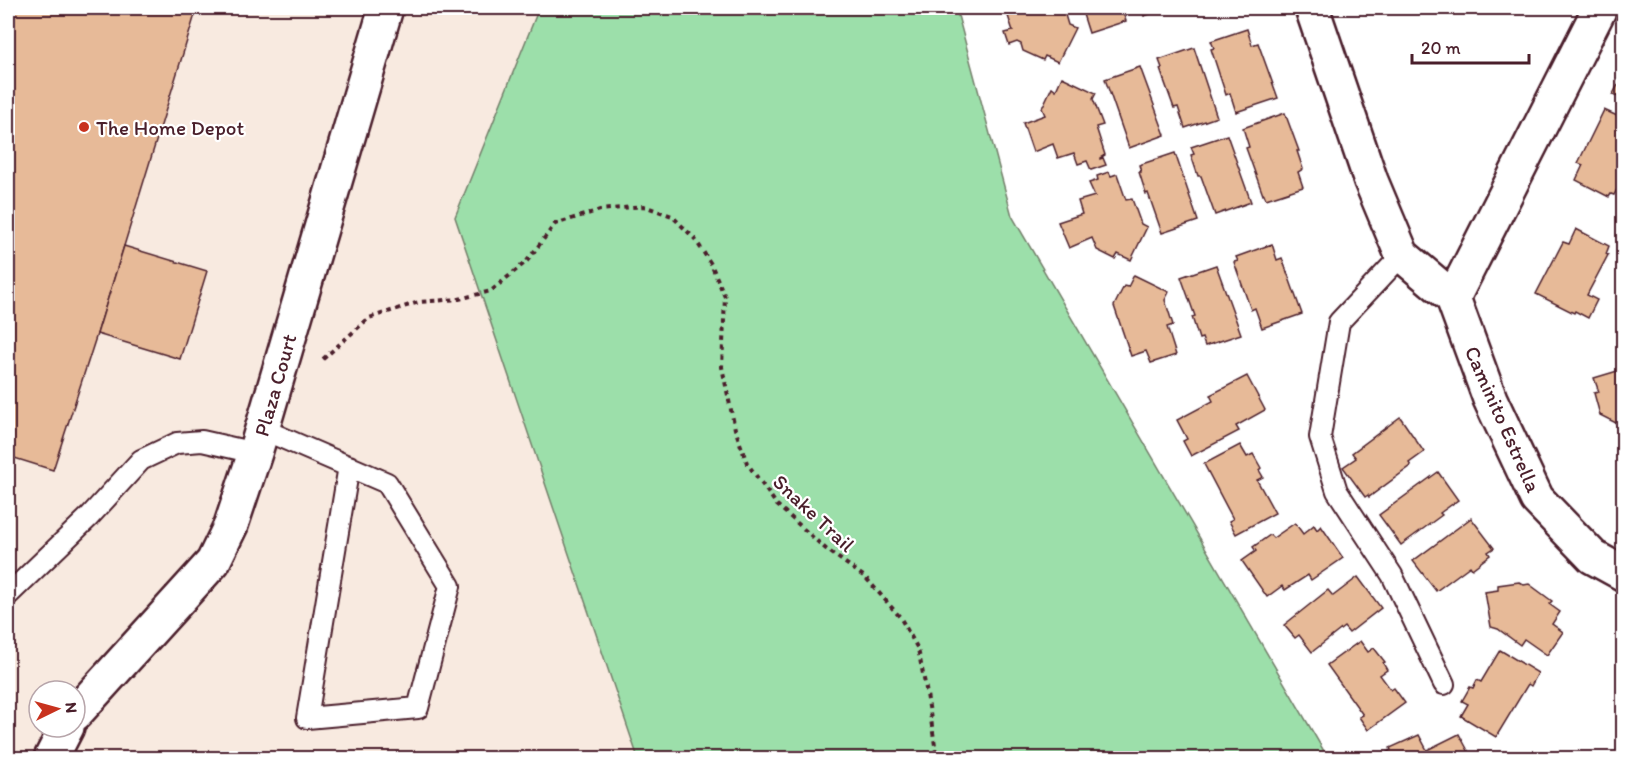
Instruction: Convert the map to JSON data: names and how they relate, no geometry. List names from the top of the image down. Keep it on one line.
{"streets":{"street":["Plaza Court","Caminito Estrella"],"path":["Snake Trail"]},"places":["The Home Depot"],"scale_bar":"20 m","north":"right"}
